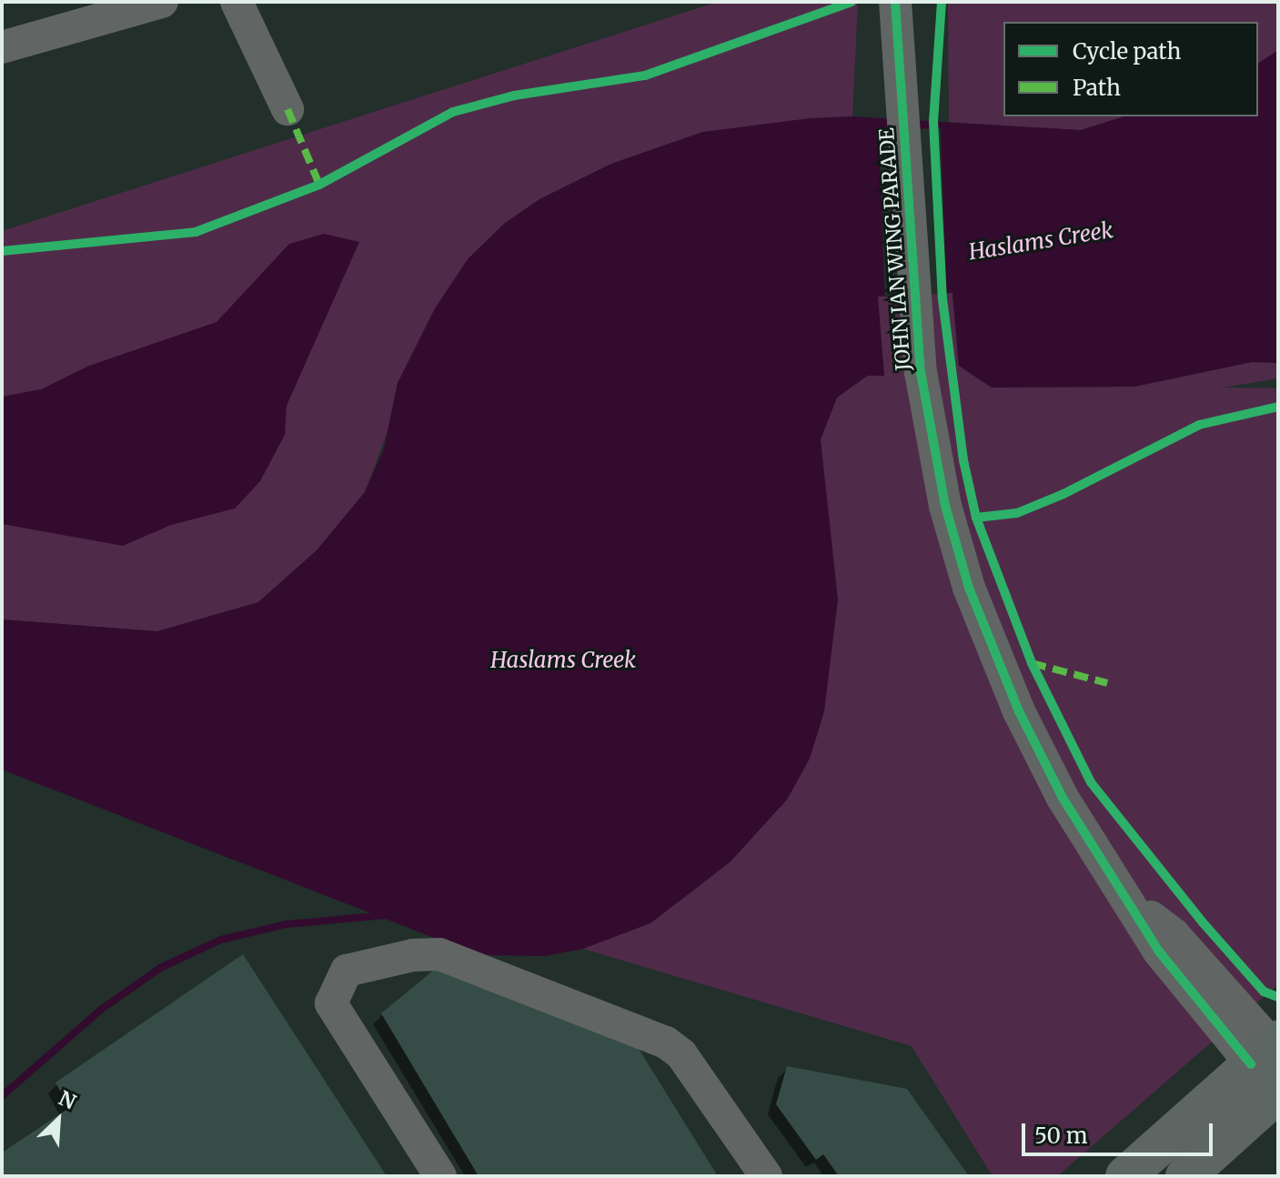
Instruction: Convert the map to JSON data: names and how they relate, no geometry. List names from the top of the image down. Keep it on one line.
{"streets":{"street":["JOHN IAN WING PARADE"]},"water":["Haslams Creek"],"legend":["Cycle path","Path"],"scale_bar":"50 m","north":"top right"}
